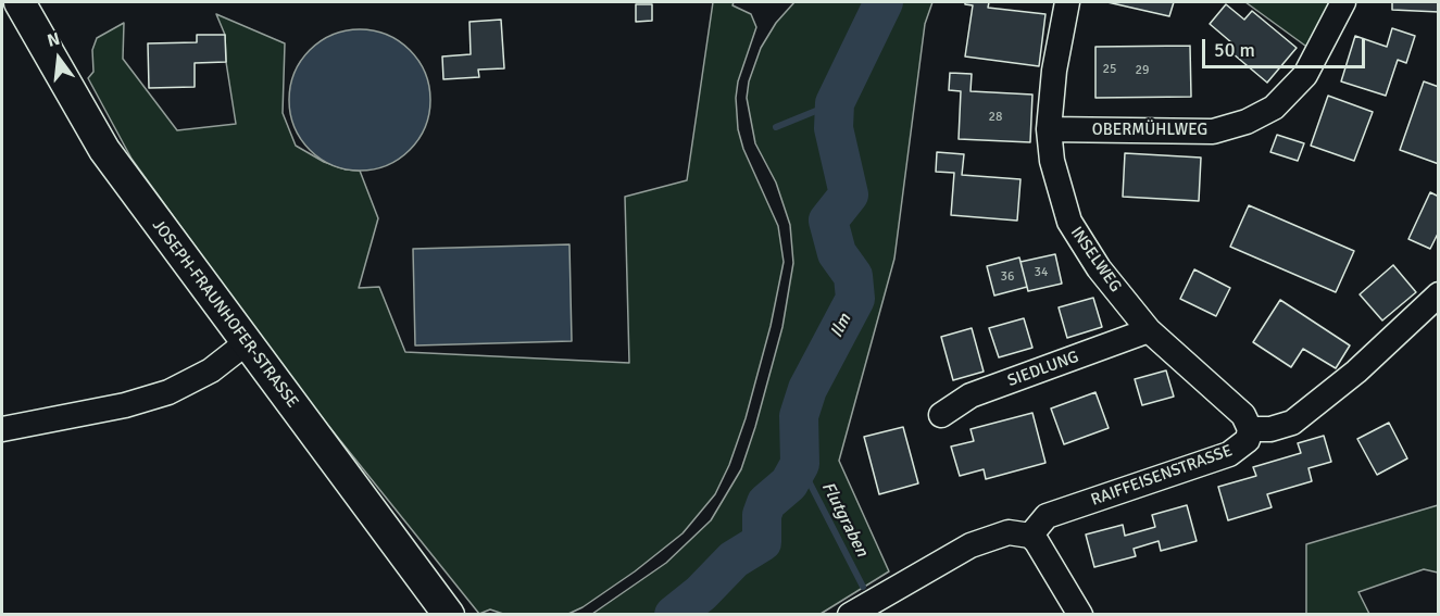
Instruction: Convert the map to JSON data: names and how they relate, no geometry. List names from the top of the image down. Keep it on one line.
{"streets":{"main road":["JOSEPH-FRAUNHOFER-STRASSE"],"street":["OBERMÜHLWEG","INSELWEG","SIEDLUNG","RAIFFEISENSTRASSE"]},"crossings":[["OBERMÜHLWEG","INSELWEG"],["INSELWEG","SIEDLUNG"],["INSELWEG","RAIFFEISENSTRASSE"]],"water":["Ilm","Flutgraben"],"house_numbers":["25","29","28","34","36"],"scale_bar":"50 m","north":"top"}
